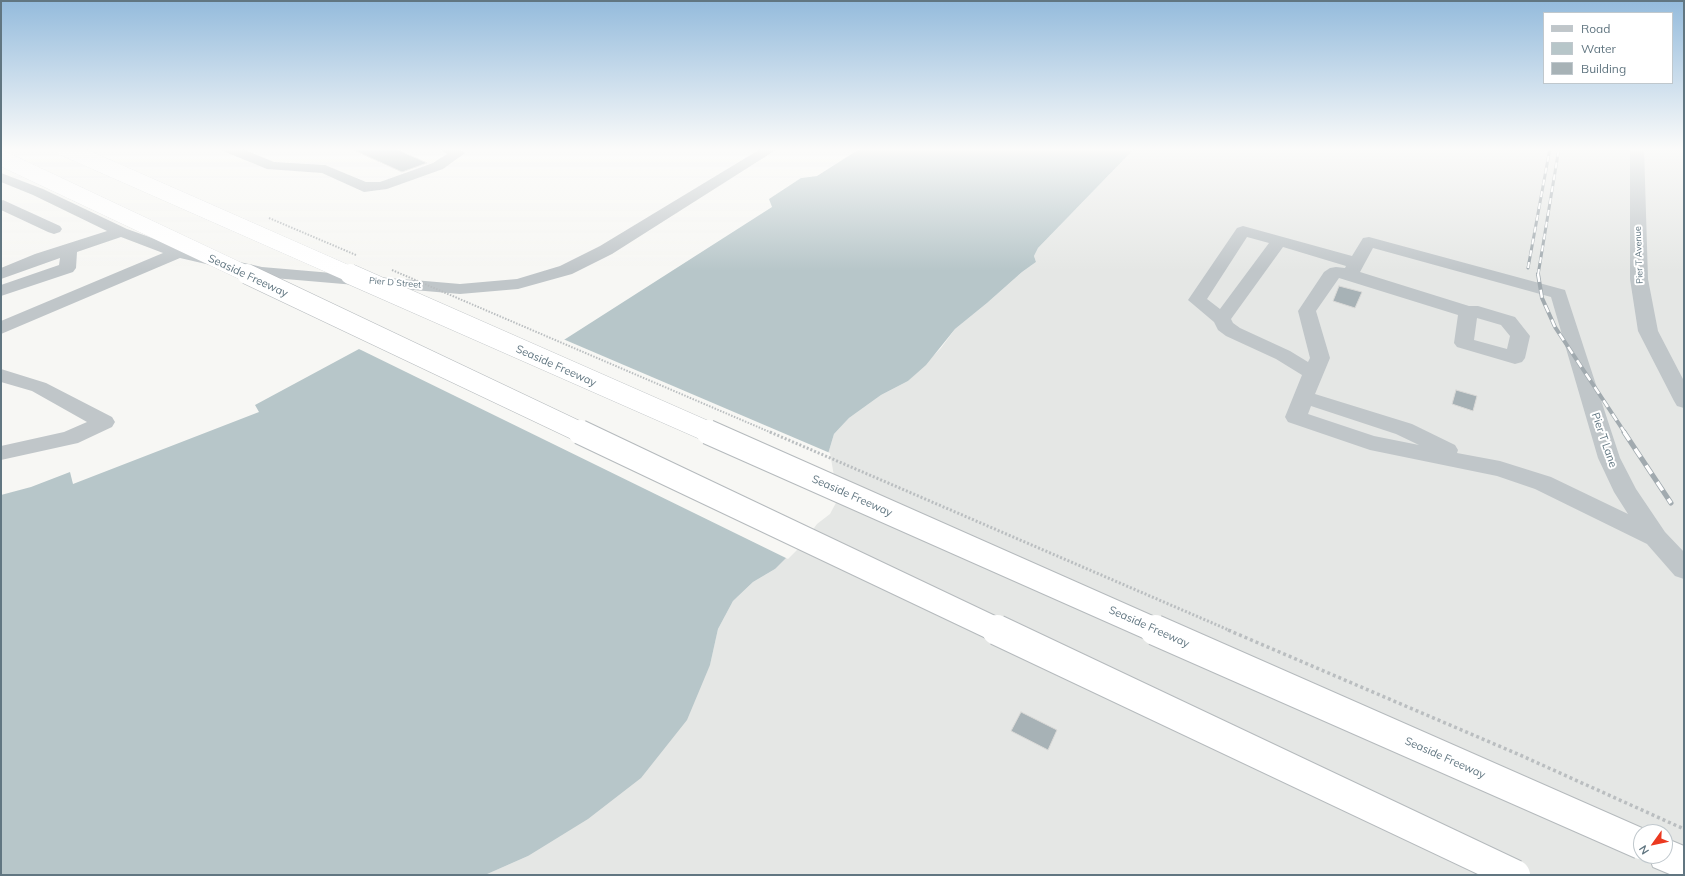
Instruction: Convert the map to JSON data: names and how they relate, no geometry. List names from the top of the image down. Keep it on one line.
{"streets":{"highway":["Seaside Freeway"],"street":["Pier T Avenue","Pier D Street","Pier T Lane"]},"legend":["Road","Water","Building"],"north":"bottom left"}
